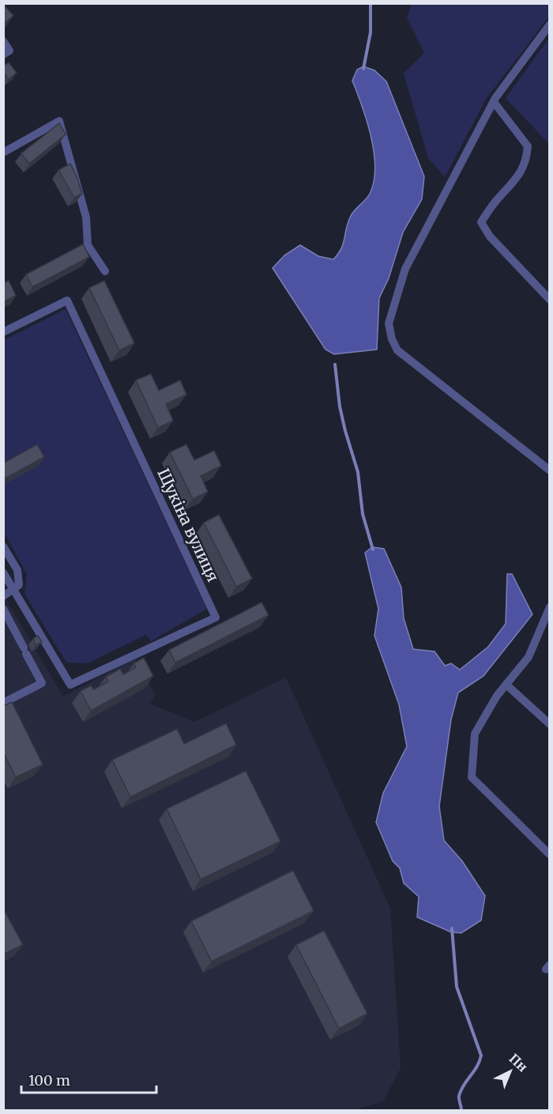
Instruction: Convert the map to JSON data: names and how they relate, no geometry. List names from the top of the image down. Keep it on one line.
{"streets":{"street":["Щукіна вулиця"]},"scale_bar":"100 m","north":"top right"}
